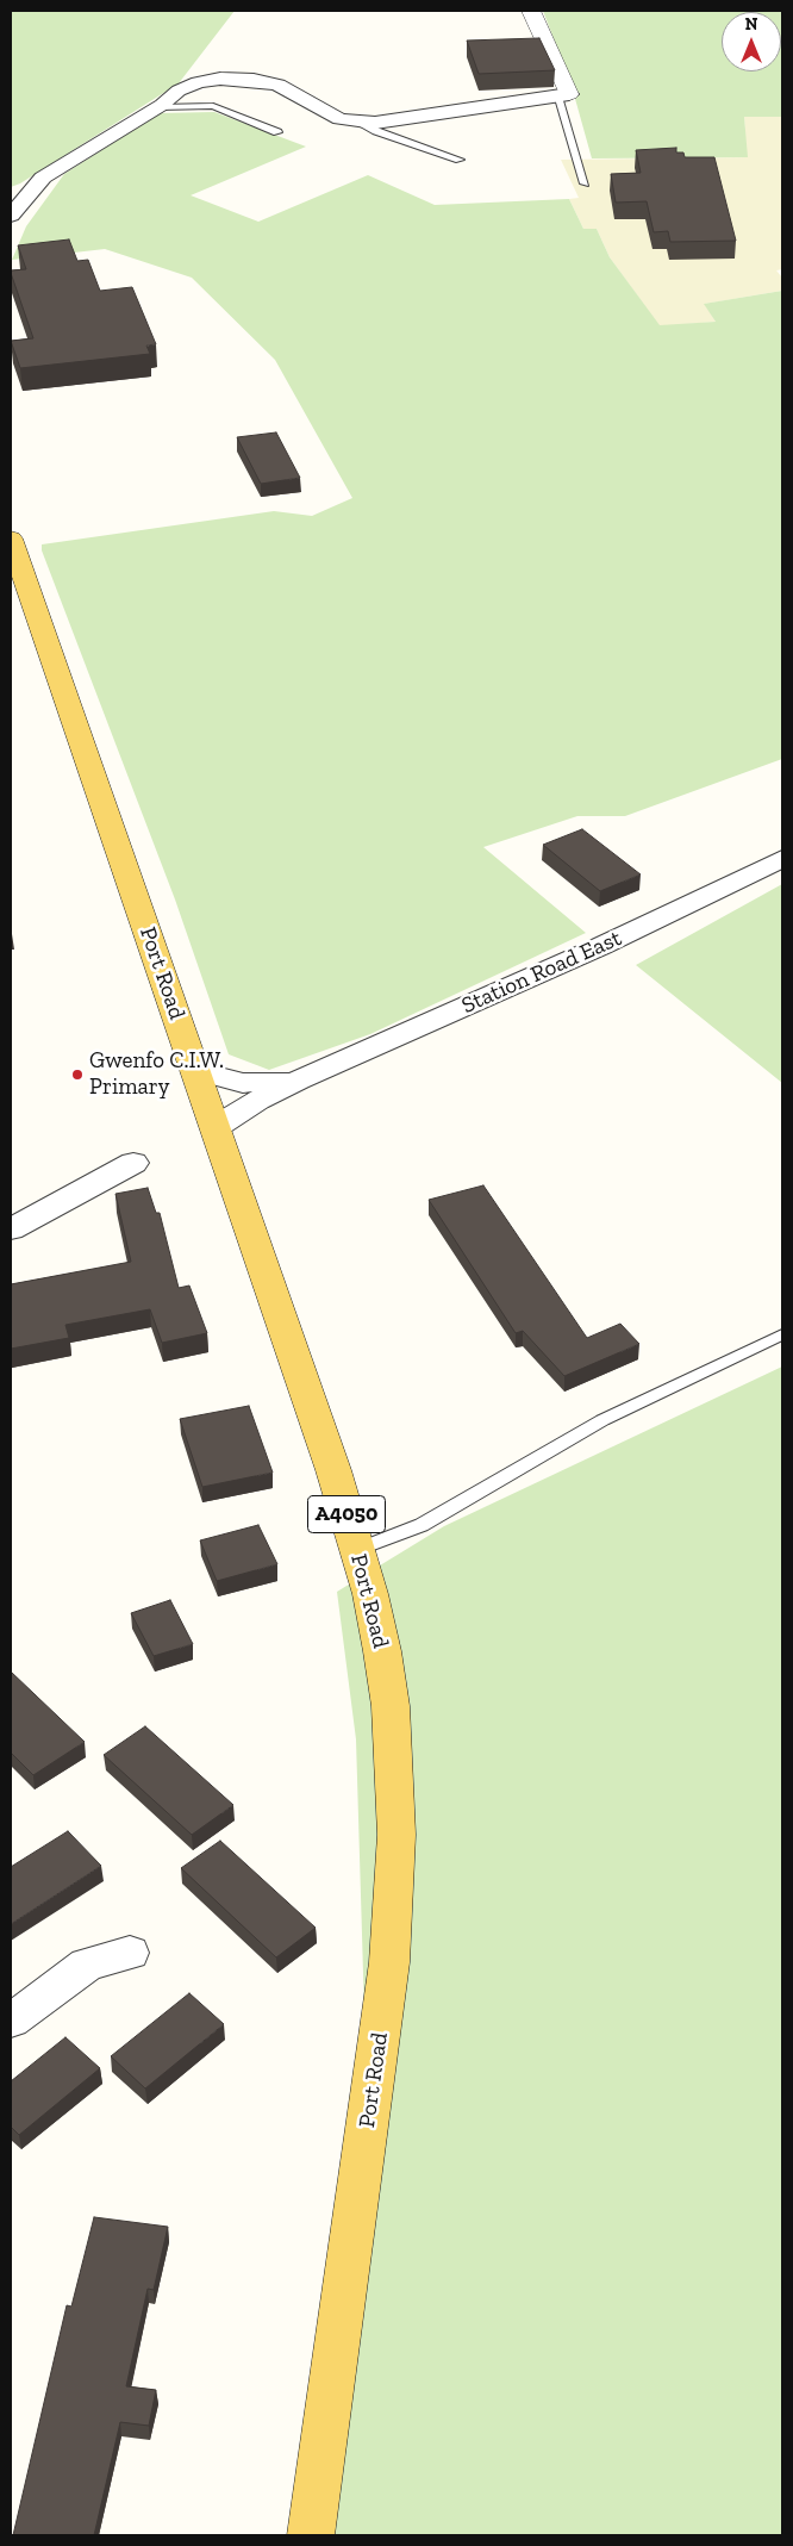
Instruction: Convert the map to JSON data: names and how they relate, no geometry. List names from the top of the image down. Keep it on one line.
{"streets":{"main road":["Port Road","A4050"],"street":["Station Road East"]},"crossings":[["Station Road East","Port Road"]],"places":["Gwenfo C.I.W. Primary"],"north":"top"}
